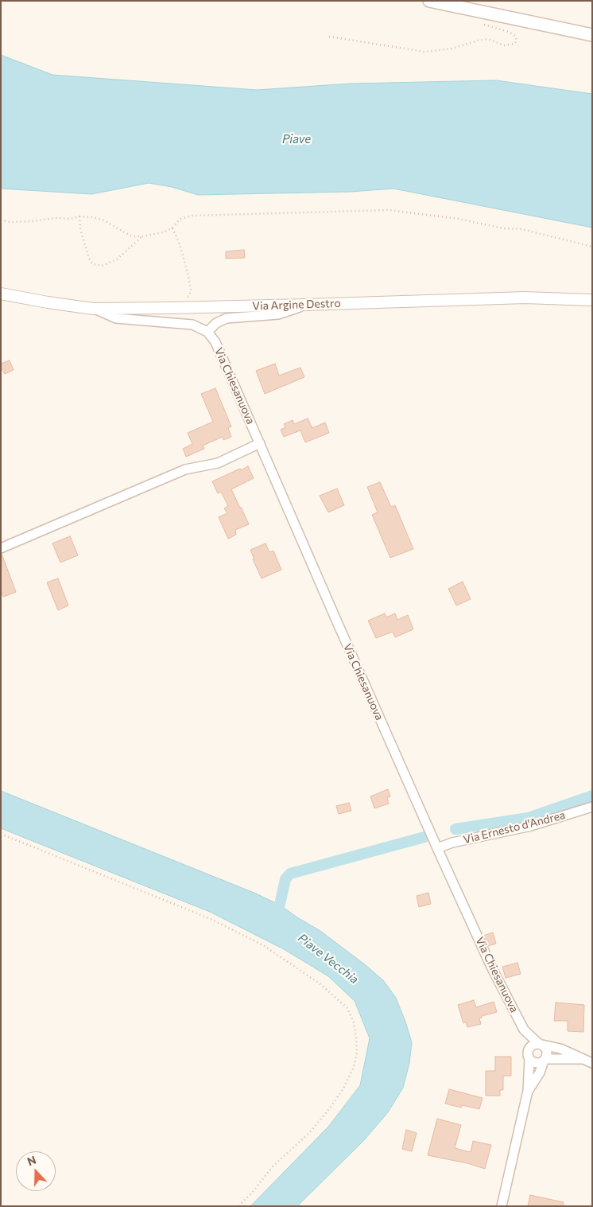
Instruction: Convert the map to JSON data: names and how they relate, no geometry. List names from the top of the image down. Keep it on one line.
{"streets":{"street":["Via Argine Destro","Via Chiesanuova","Via Ernesto d'Andrea"]},"crossings":[["Via Chiesanuova","Via Ernesto d'Andrea"]],"water":["Piave","Piave Vecchia"],"north":"top"}
